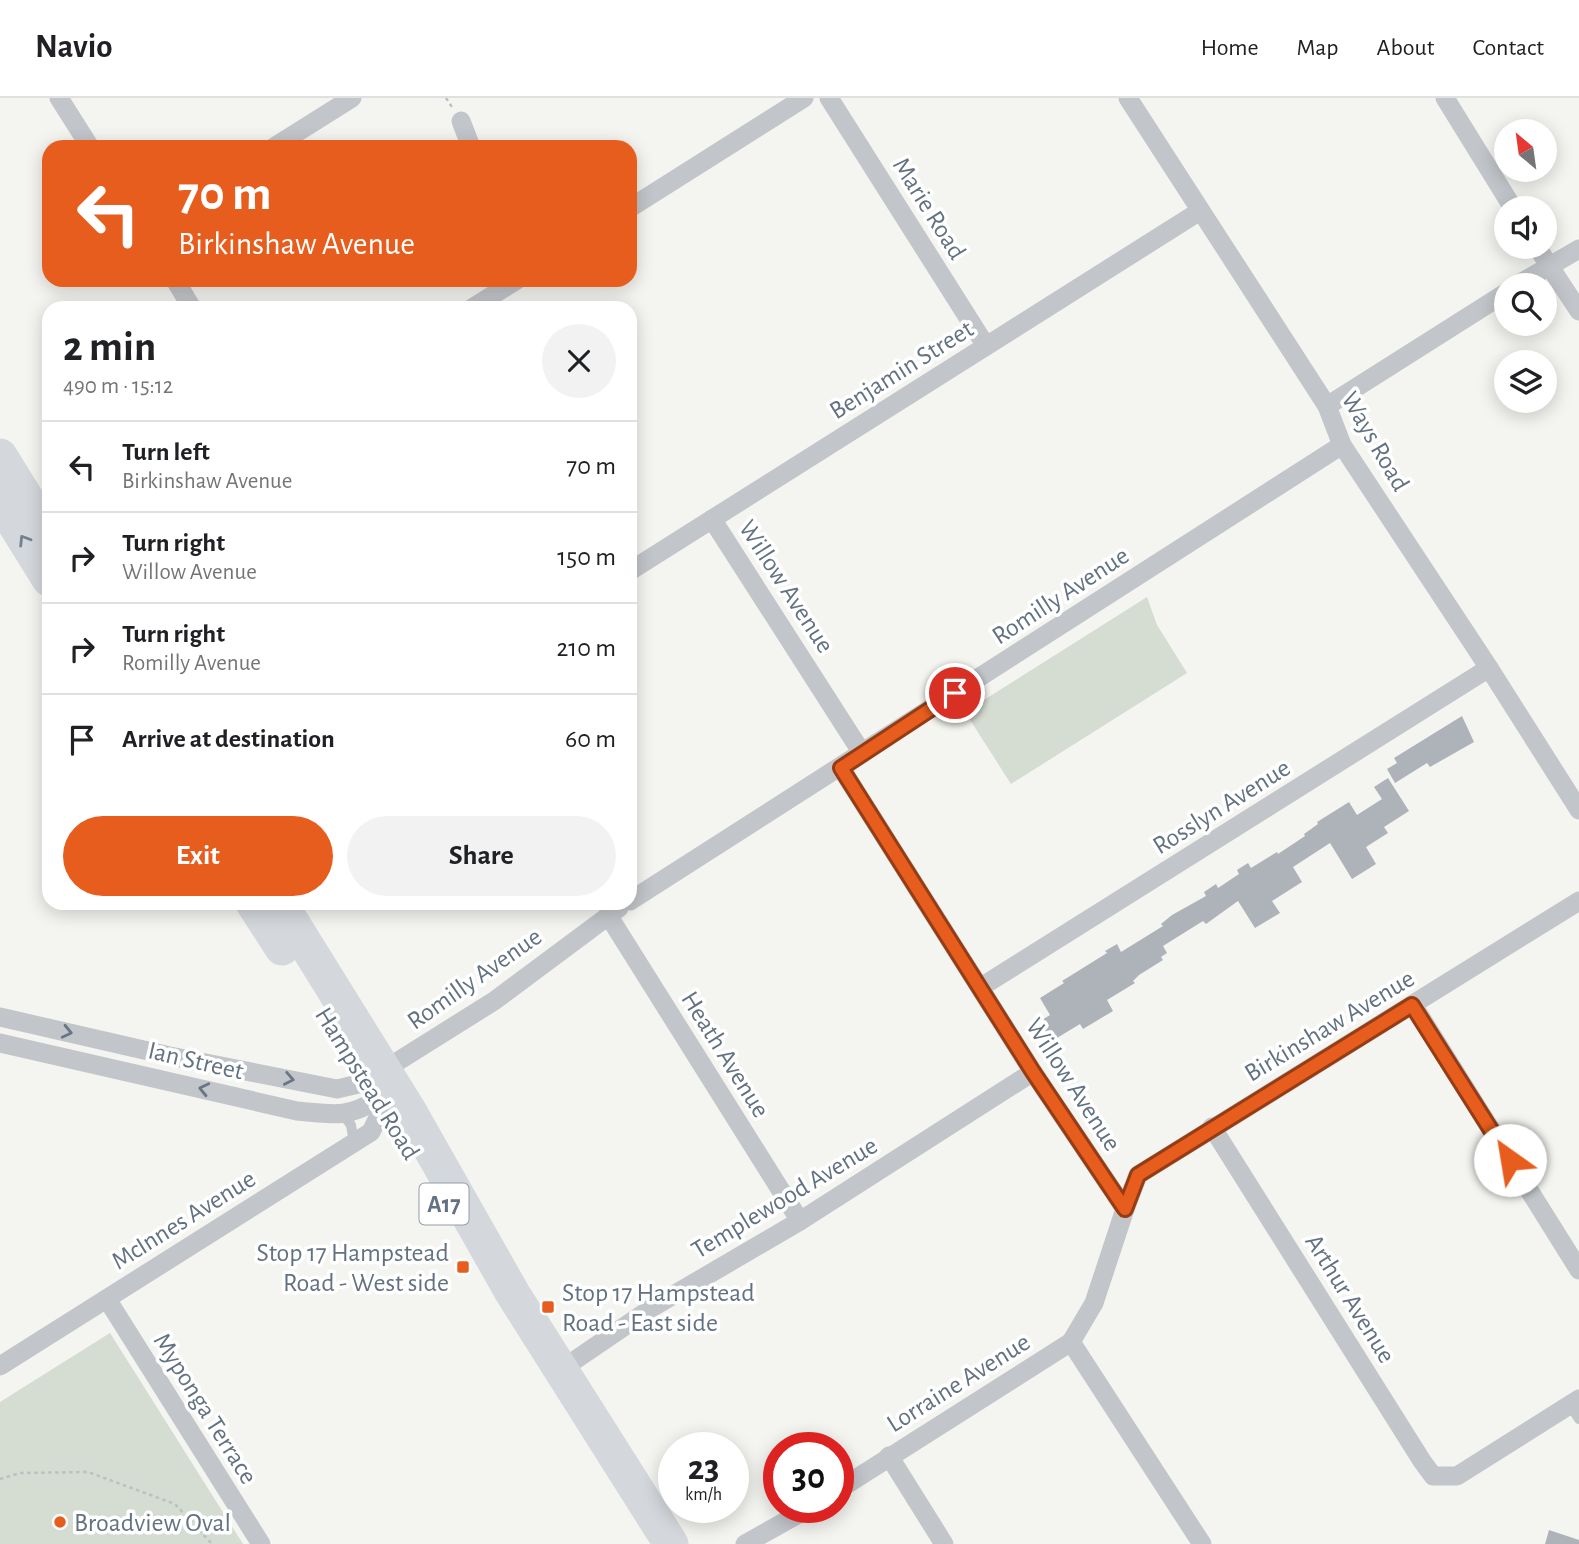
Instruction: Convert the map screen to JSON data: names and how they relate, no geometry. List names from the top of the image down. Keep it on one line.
{"streets":{"highway":["Hampstead Road","A17"],"street":["Marie Road","Benjamin Street","Ways Road","Willow Avenue","Romilly Avenue","Rosslyn Avenue","Birkinshaw Avenue","Heath Avenue","Ian Street","Templewood Avenue","McInnes Avenue","Arthur Avenue","Lorraine Avenue","Myponga Terrace"]},"crossings":[["Marie Road","Benjamin Street"],["Benjamin Street","Ways Road"],["Benjamin Street","Willow Avenue"],["Ways Road","Romilly Avenue"],["Ways Road","Rosslyn Avenue"],["Willow Avenue","Romilly Avenue"],["Willow Avenue","Rosslyn Avenue"],["Willow Avenue","Birkinshaw Avenue"],["Willow Avenue","Templewood Avenue"],["Romilly Avenue","Heath Avenue"],["Romilly Avenue","Ian Street"],["Romilly Avenue","Hampstead Road"],["Romilly Avenue","McInnes Avenue"],["Birkinshaw Avenue","Arthur Avenue"],["Heath Avenue","Templewood Avenue"],["Ian Street","Hampstead Road"],["Ian Street","McInnes Avenue"],["Hampstead Road","Templewood Avenue"],["Hampstead Road","McInnes Avenue"],["McInnes Avenue","Myponga Terrace"]],"places":{"transit":["Stop 17 Hampstead Road - West side","Stop 17 Hampstead Road - East side"],"other":["Broadview Oval"]},"north":"top left","page":{"header":"Navio","nav":["Home","Map","About","Contact"],"turn":["70 m","Birkinshaw Avenue"],"heading":["2 min","490 m · 15:12"],"list":[{"name":"Turn left","note":"Birkinshaw Avenue","value":"70 m"},{"name":"Turn right","note":"Willow Avenue","value":"150 m"},{"name":"Turn right","note":"Romilly Avenue","value":"210 m"},{"name":"Arrive at destination","value":"60 m"}],"buttons":["Exit","Share"],"speed":"23 km/h","limit":"30"}}
